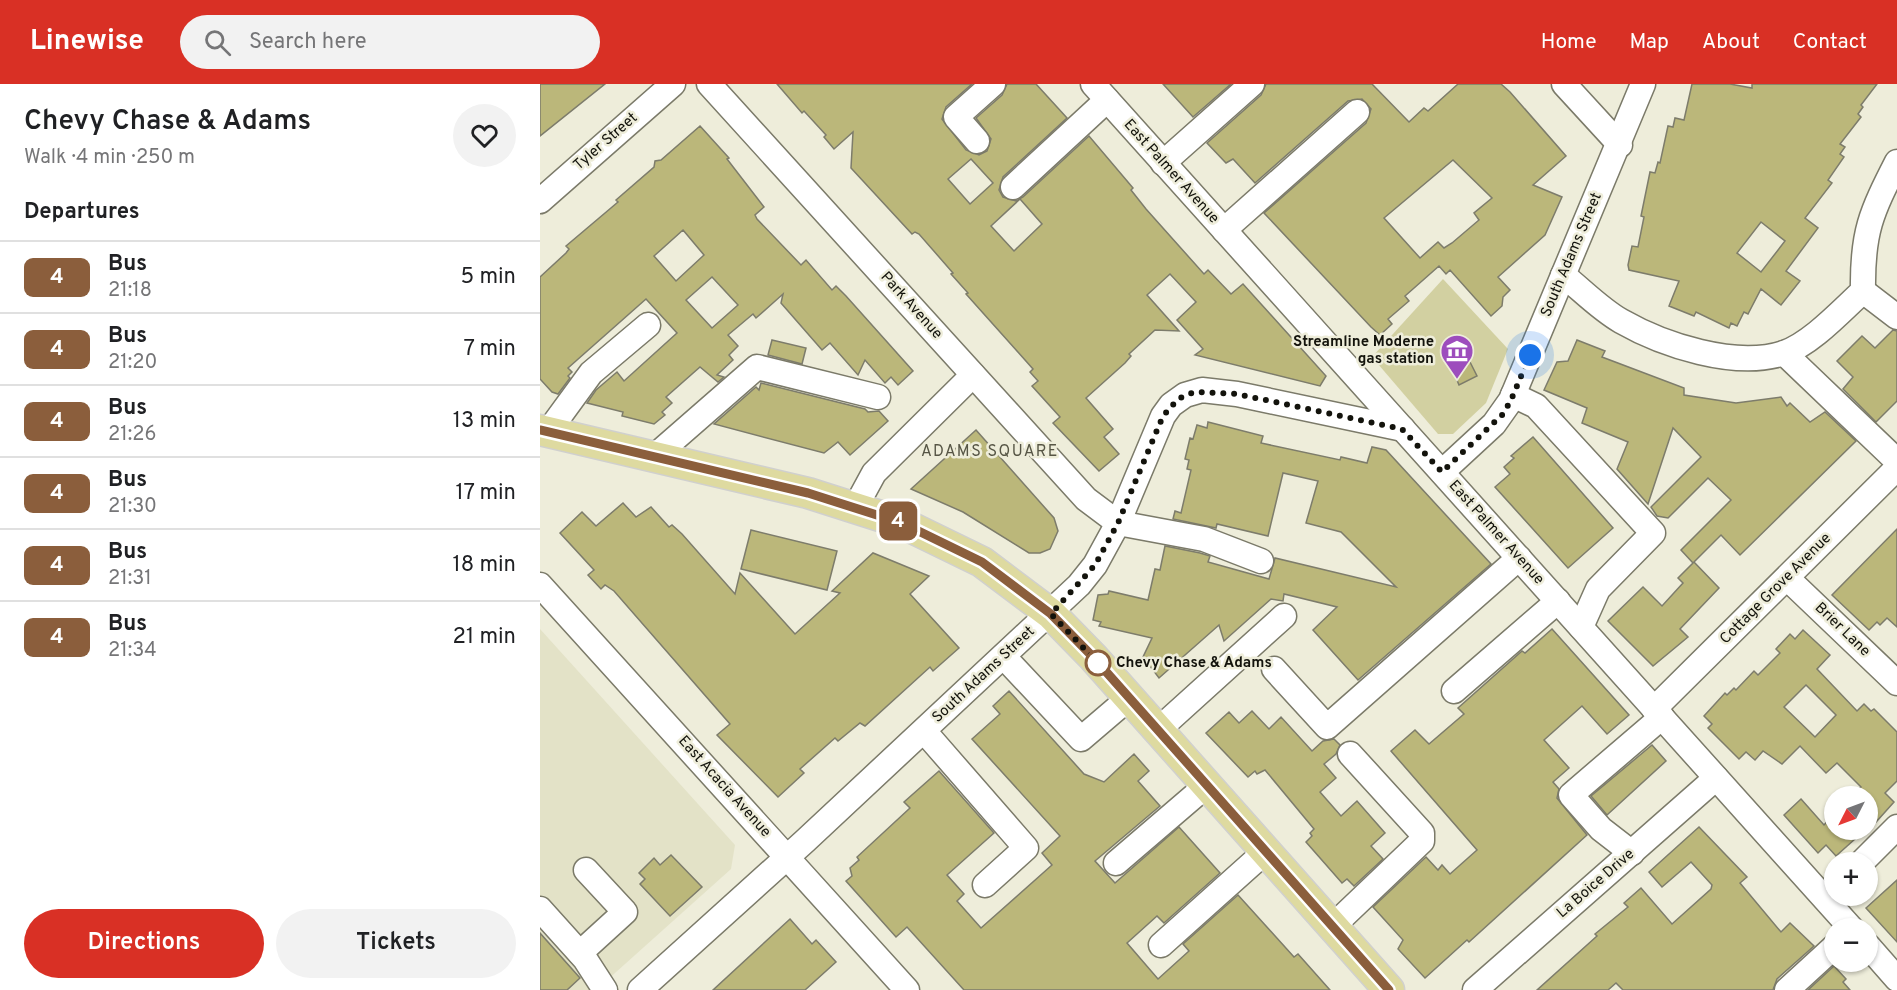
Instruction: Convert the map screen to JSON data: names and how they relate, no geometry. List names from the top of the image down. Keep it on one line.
{"streets":{"street":["Tyler Street","East Palmer Avenue","South Adams Street","Park Avenue","Cottage Grove Avenue","Brier Lane","East Acacia Avenue","La Boice Drive"]},"crossings":[["East Palmer Avenue","South Adams Street"],["East Palmer Avenue","Cottage Grove Avenue"],["East Palmer Avenue","La Boice Drive"],["South Adams Street","Park Avenue"],["South Adams Street","East Acacia Avenue"],["Cottage Grove Avenue","Brier Lane"],["Cottage Grove Avenue","La Boice Drive"]],"districts":["ADAMS SQUARE"],"places":{"museum":["Streamline Moderne gas station"],"other":["Chevy Chase & Adams"]},"lines":["bus line 4"],"north":"bottom left","page":{"header":"Linewise","search":"Search here","nav":["Home","Map","About","Contact"],"heading":[["Chevy Chase & Adams","Walk · 4 min · 250 m"],"Departures"],"on_map":"4","list":[{"mark":"4","name":"Bus","note":"21:18","value":"5 min"},{"mark":"4","name":"Bus","note":"21:20","value":"7 min"},{"mark":"4","name":"Bus","note":"21:26","value":"13 min"},{"mark":"4","name":"Bus","note":"21:30","value":"17 min"},{"mark":"4","name":"Bus","note":"21:31","value":"18 min"},{"mark":"4","name":"Bus","note":"21:34","value":"21 min"}],"map_buttons":["+","−"],"buttons":["Directions","Tickets"]}}
